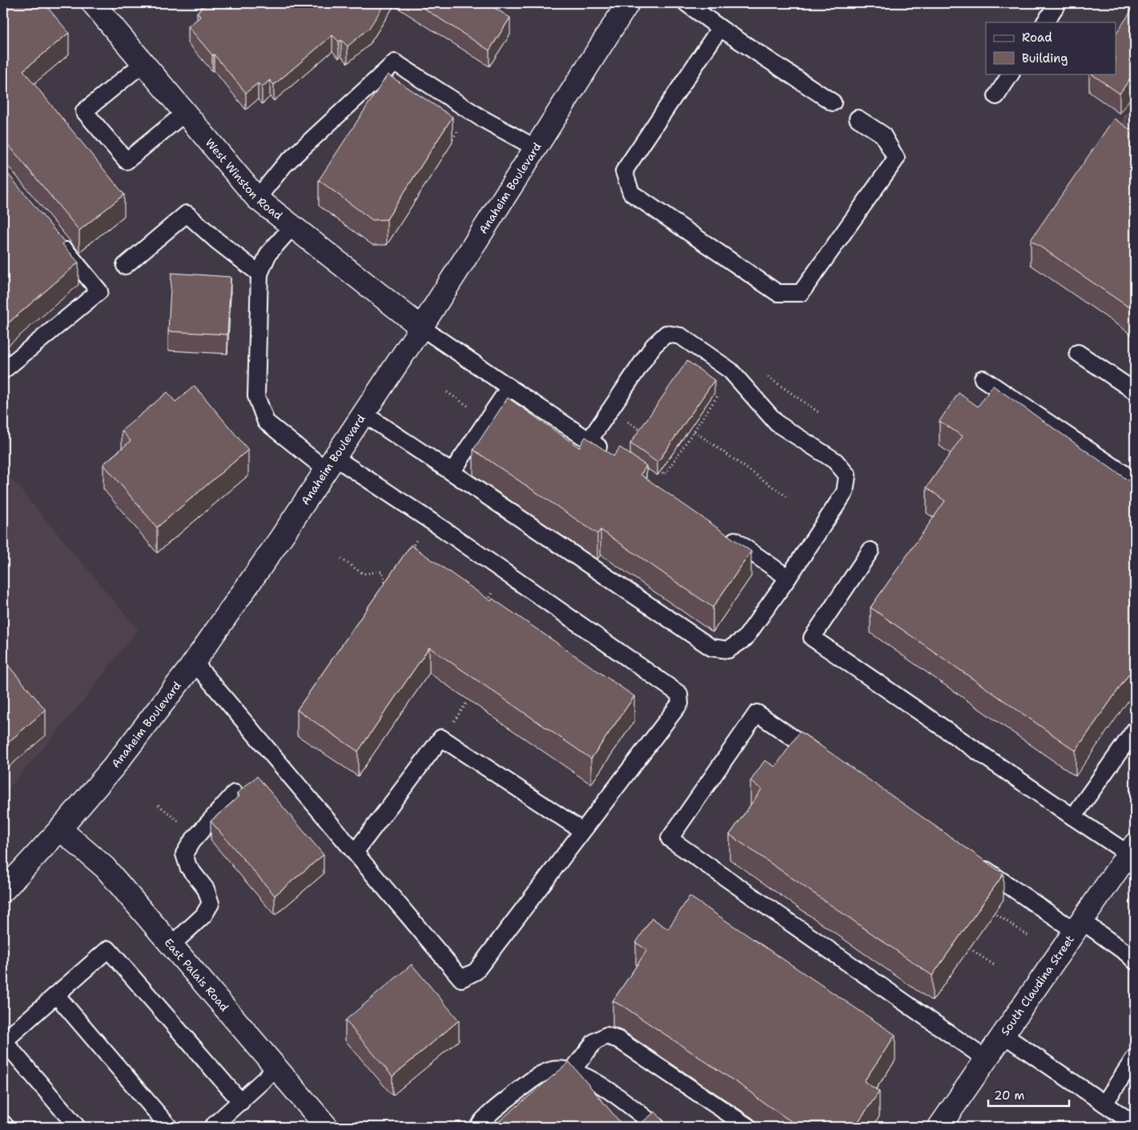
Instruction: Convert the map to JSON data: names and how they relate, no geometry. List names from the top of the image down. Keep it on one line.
{"streets":{"street":["West Winston Road","Anaheim Boulevard","East Palais Road","South Claudina Street"]},"crossings":[["West Winston Road","Anaheim Boulevard"],["Anaheim Boulevard","East Palais Road"]],"legend":["Road","Building"],"scale_bar":"20 m"}
